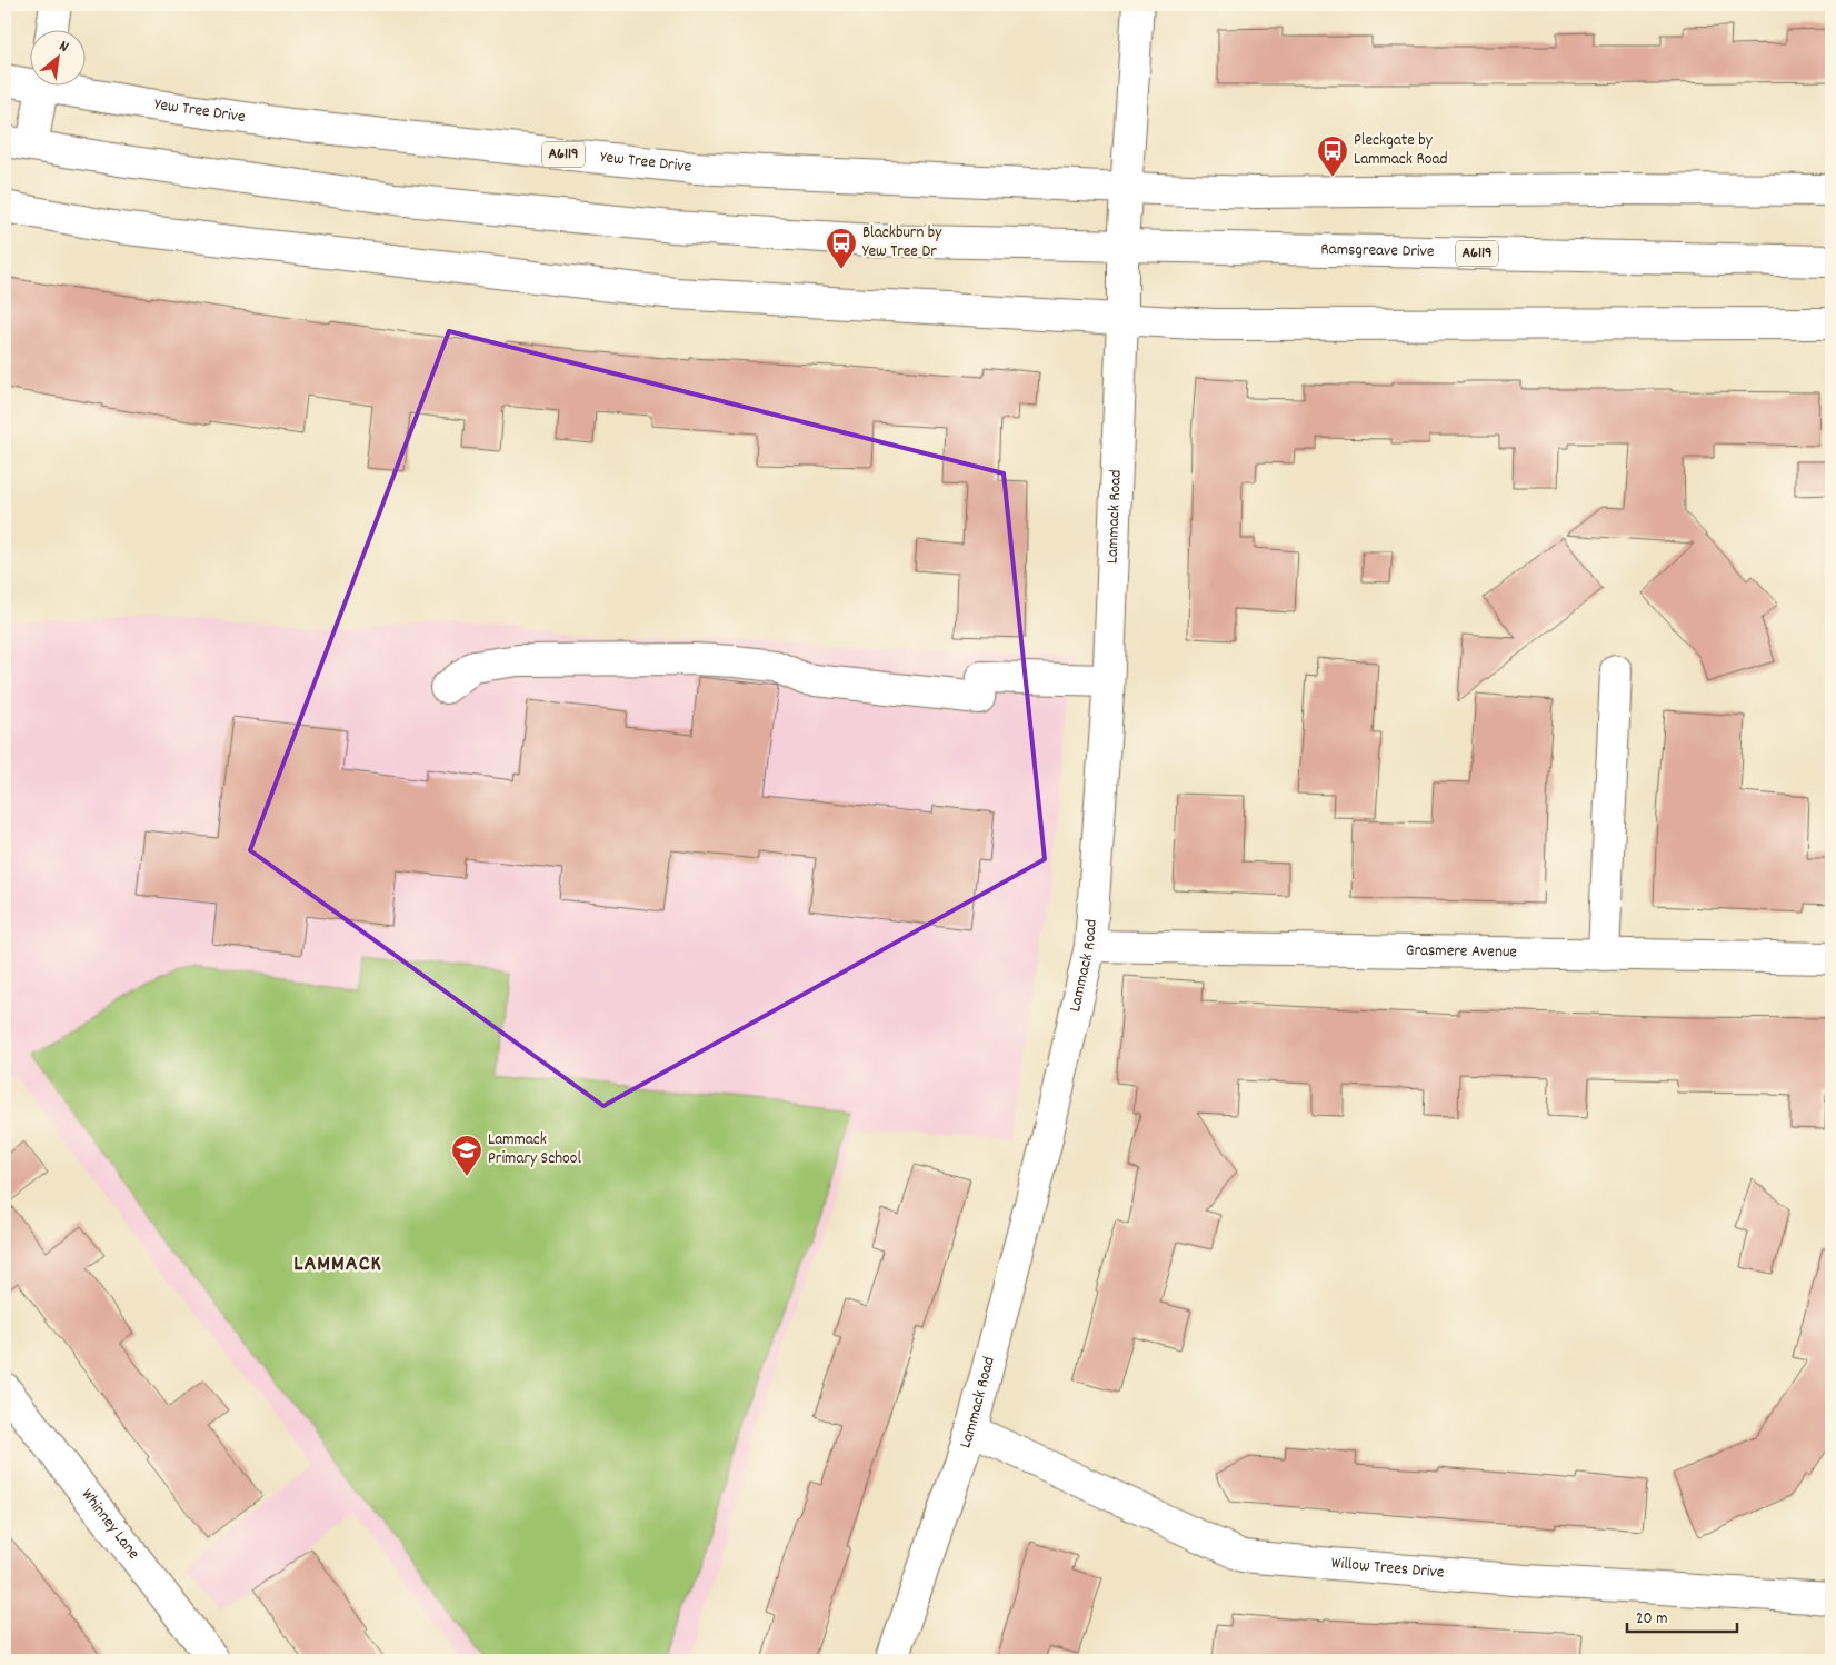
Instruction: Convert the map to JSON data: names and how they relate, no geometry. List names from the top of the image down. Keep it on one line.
{"streets":{"main road":["Yew Tree Drive","A6119","Ramsgreave Drive","Lammack Road","Grasmere Avenue","Whinney Lane","Willow Trees Drive"]},"crossings":[["Yew Tree Drive","A6119"],["Yew Tree Drive","Lammack Road"],["A6119","Ramsgreave Drive"],["A6119","Lammack Road"],["Ramsgreave Drive","Lammack Road"],["Lammack Road","Grasmere Avenue"],["Lammack Road","Willow Trees Drive"]],"districts":["LAMMACK"],"places":{"bus stop":["Pleckgate by Lammack Road","Blackburn by Yew Tree Dr"],"school or university":["Lammack Primary School"]},"scale_bar":"20 m","north":"top right"}
